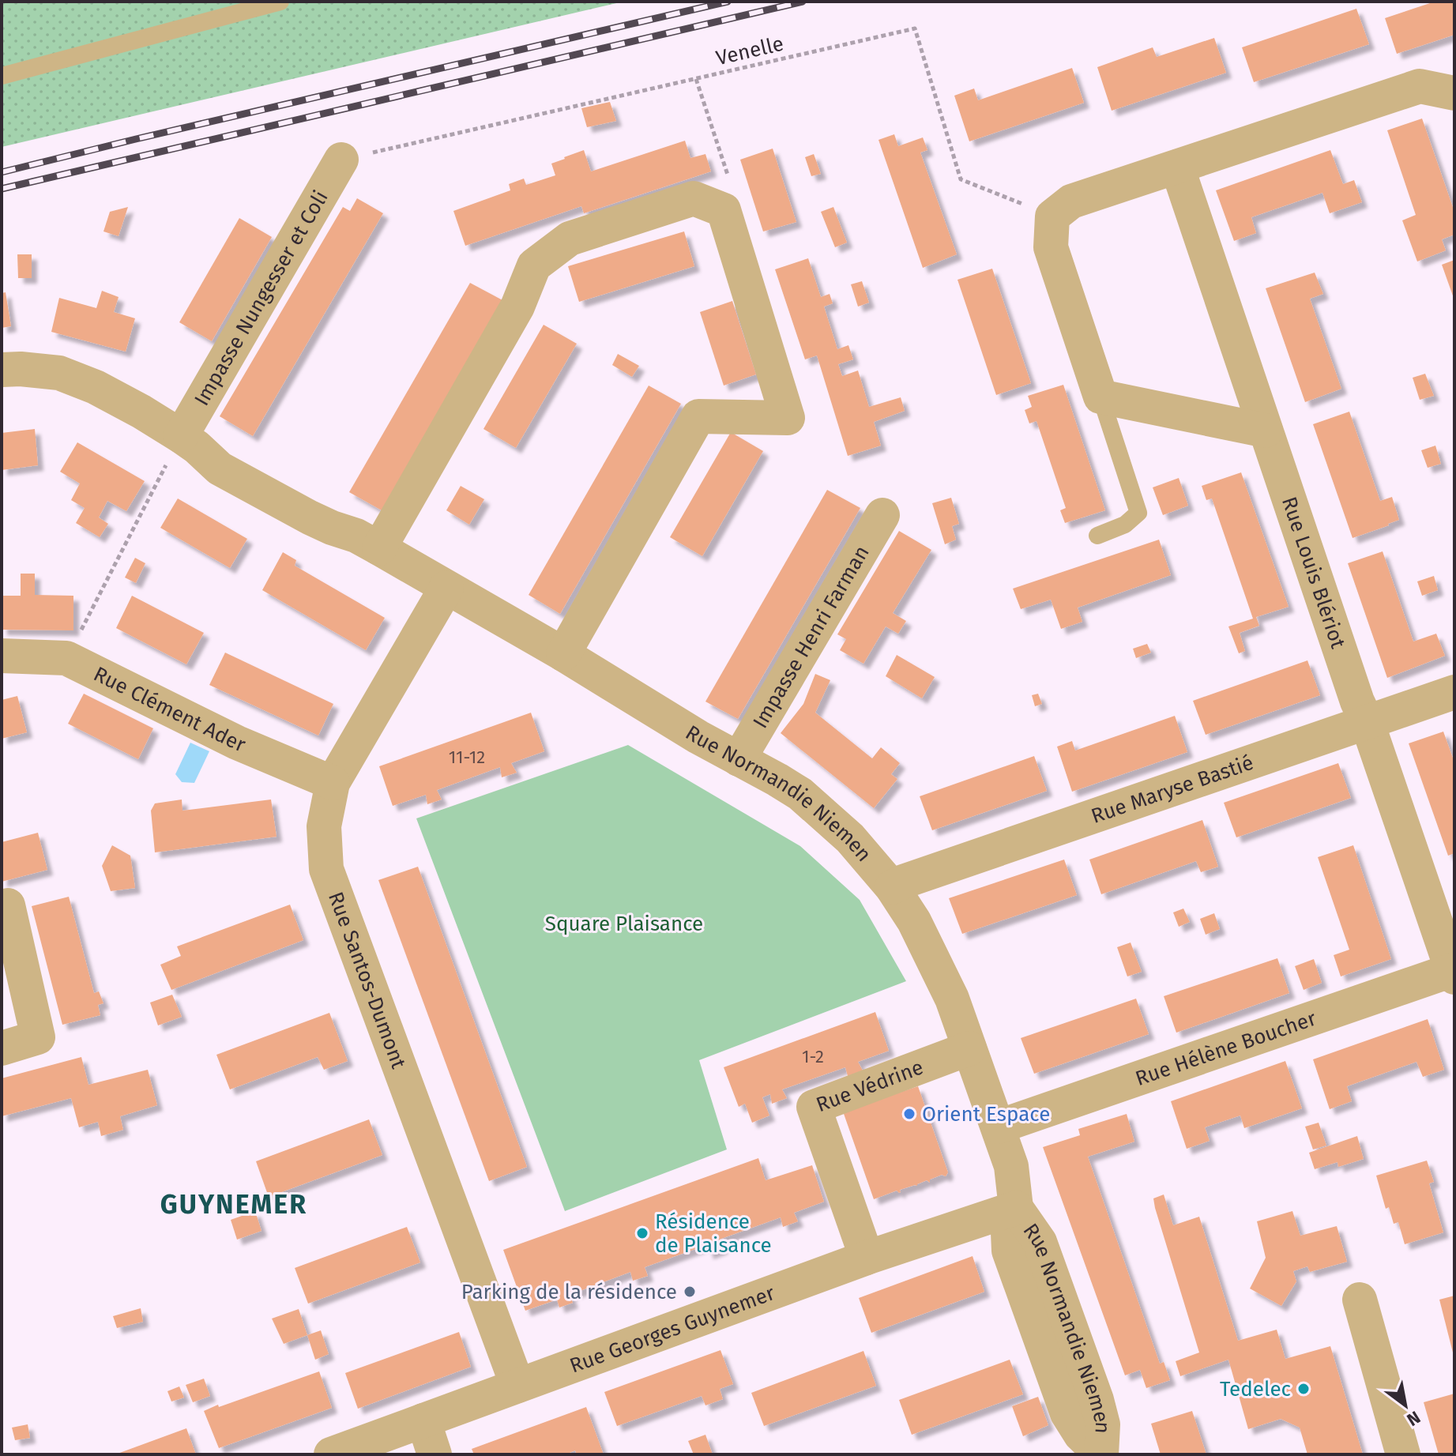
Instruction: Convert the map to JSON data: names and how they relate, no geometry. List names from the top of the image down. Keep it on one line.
{"streets":{"street":["Impasse Nungesser et Coli","Rue Louis Blériot","Impasse Henri Farman","Rue Clément Ader","Rue Maryse Bastié","Rue Normandie Niemen","Rue Santos-Dumont","Rue Hélène Boucher","Rue Védrine","Rue Georges Guynemer"],"path":["Venelle"]},"crossings":[["Venelle","Impasse Nungesser et Coli"],["Impasse Nungesser et Coli","Rue Normandie Niemen"],["Rue Louis Blériot","Rue Maryse Bastié"],["Rue Louis Blériot","Rue Hélène Boucher"],["Impasse Henri Farman","Rue Normandie Niemen"],["Rue Clément Ader","Rue Santos-Dumont"],["Rue Maryse Bastié","Rue Normandie Niemen"],["Rue Normandie Niemen","Rue Santos-Dumont"],["Rue Normandie Niemen","Rue Hélène Boucher"],["Rue Normandie Niemen","Rue Védrine"],["Rue Normandie Niemen","Rue Georges Guynemer"],["Rue Santos-Dumont","Rue Georges Guynemer"],["Rue Védrine","Rue Georges Guynemer"]],"districts":["GUYNEMER"],"parks":["Square Plaisance"],"places":["Orient Espace","Résidence de Plaisance","Parking de la résidence","Tedelec"],"house_numbers":["11-12","1-2"],"north":"bottom right"}
